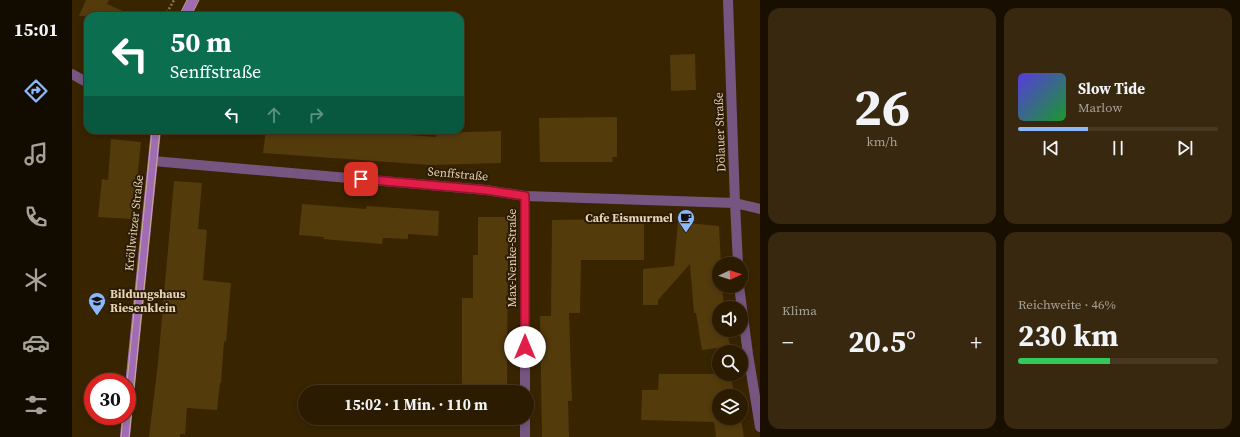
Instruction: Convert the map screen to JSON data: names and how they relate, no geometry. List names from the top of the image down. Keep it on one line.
{"streets":{"main road":["Kröllwitzer Straße"],"street":["Dölauer Straße","Senffstraße","Max-Nenke-Straße"]},"crossings":[["Dölauer Straße","Senffstraße"],["Senffstraße","Kröllwitzer Straße"],["Senffstraße","Max-Nenke-Straße"]],"places":{"cafe":["Cafe Eismurmel"],"school or university":["Bildungshaus Riesenklein"]},"north":"right","page":{"tabs":"15:01","tile":[["26","km/h"],"Klima",["Reichweite · 46%","230 km"]],"turn":["50 m","Senffstraße"],"song":["Slow Tide","Marlow"],"heat":["−","20.5°","+"],"limit":"30","trip":"15:02 · 1 Min. · 110 m"}}
